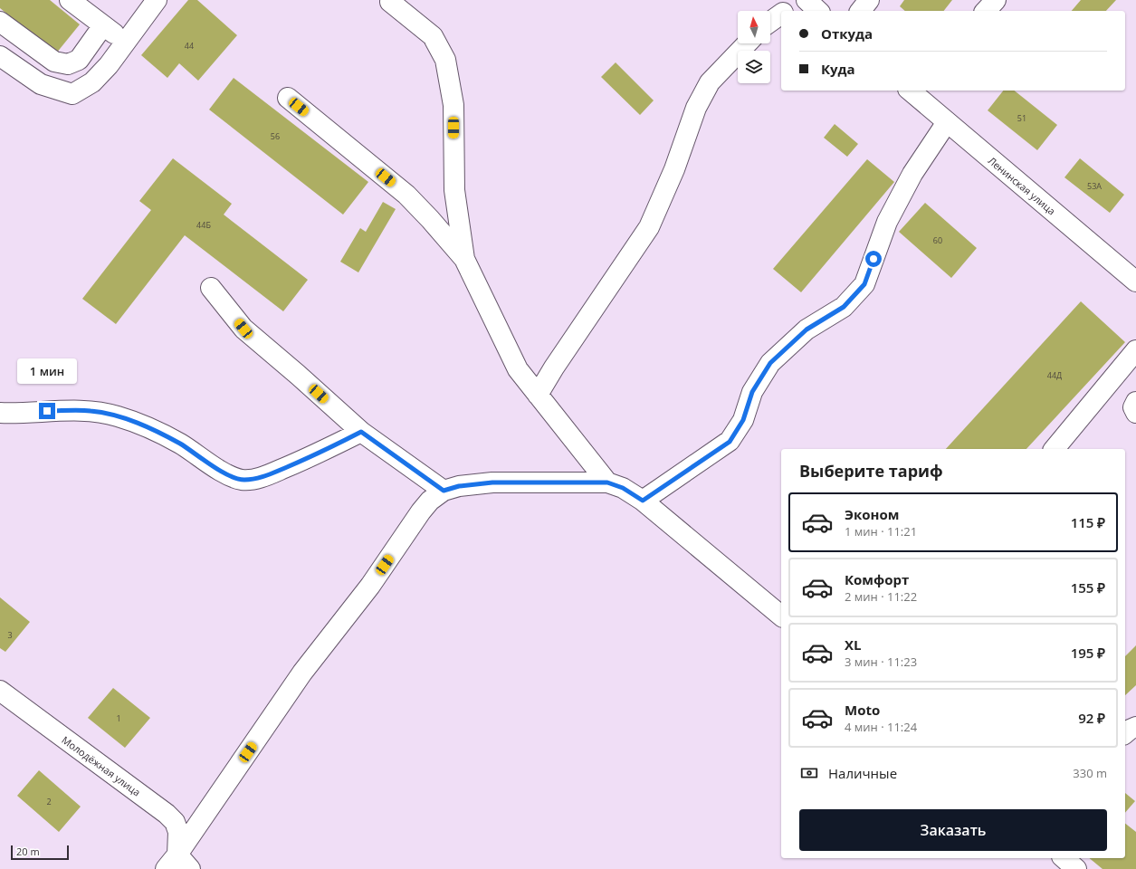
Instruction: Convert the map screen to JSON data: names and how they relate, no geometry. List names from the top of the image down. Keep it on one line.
{"streets":{"street":["Ленинская улица","Молодёжная улица"]},"house_numbers":["44","51","56","53А","44Б","60","44Д","3","1","2"],"scale_bar":"20 m","north":"top","page":{"banner":["Откуда","Куда"],"bubble":"1 мин","heading":"Выберите тариф","list":[{"name":"Эконом","note":"1 мин · 11:21","value":"115 ₽"},{"name":"Комфорт","note":"2 мин · 11:22","value":"155 ₽"},{"name":"XL","note":"3 мин · 11:23","value":"195 ₽"},{"name":"Moto","note":"4 мин · 11:24","value":"92 ₽"}],"pay":["Наличные","330 m"],"buttons":"Заказать","scale":"20 m"}}
